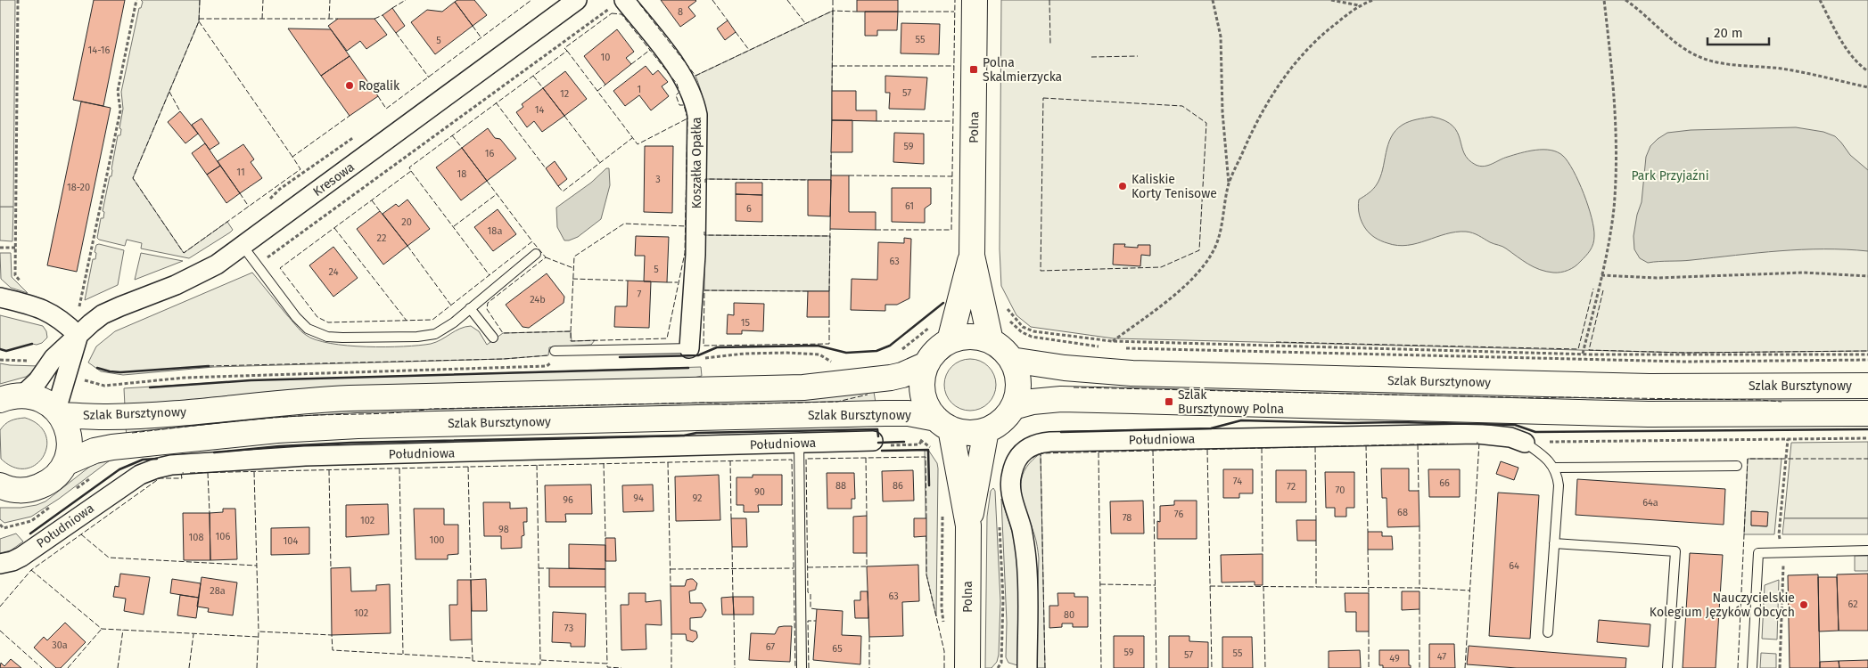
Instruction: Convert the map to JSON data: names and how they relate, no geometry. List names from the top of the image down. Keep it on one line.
{"streets":{"main road":["Polna","Szlak Bursztynowy"],"street":["Koszałka Opałka","Kresowa","Południowa"]},"crossings":[["Polna","Szlak Bursztynowy"]],"parks":["Park Przyjaźni"],"places":{"transit":["Polna Skalmierzycka","Szlak Bursztynowy Polna"],"other":["Rogalik","Kaliskie Korty Tenisowe","Nauczycielskie Kolegium Języków Obcych"]},"house_numbers":["8","55","5","14-16","10","1","57","12","14","59","16","11","18","3","18-20","61","6","20","18a","22","63","5","24","7","24b","15","74","66","88","86","72","70","90","94","92","96","64a","68","76","78","102","98","106","108","100","104","64","28a","63","62","102","80","73","30a","67","65","59","55","57","47","49"],"scale_bar":"20 m"}
